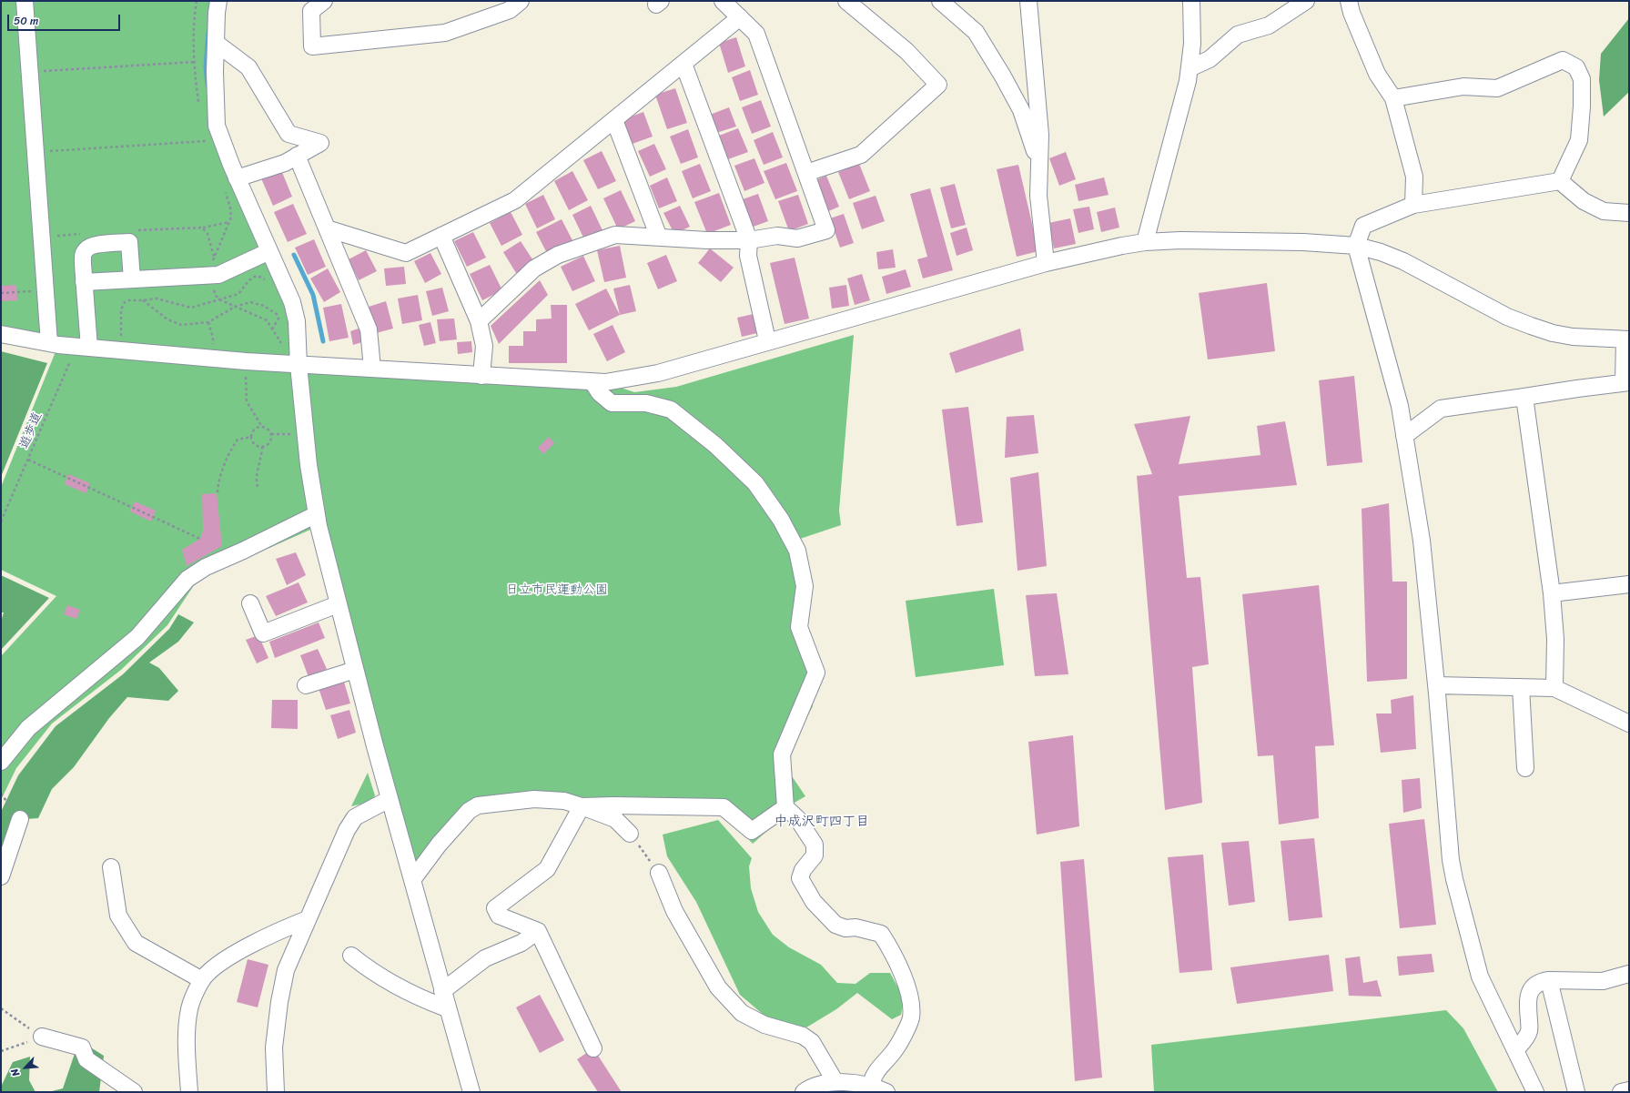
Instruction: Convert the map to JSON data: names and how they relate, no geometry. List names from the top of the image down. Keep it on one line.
{"streets":{"path":["遊歩道"]},"districts":["中成沢町四丁目"],"parks":["日立市民運動公園"],"scale_bar":"50 m","north":"bottom left"}
